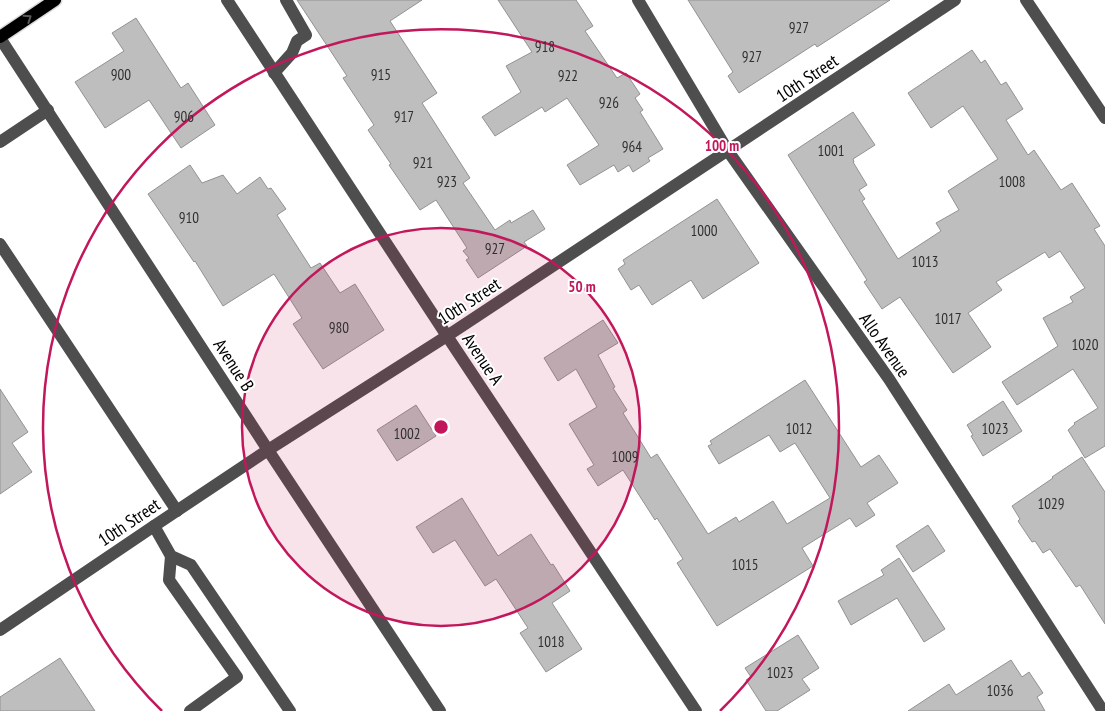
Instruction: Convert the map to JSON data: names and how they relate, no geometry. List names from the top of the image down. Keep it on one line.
{"streets":{"street":["10th Street","Allo Avenue","Avenue A","Avenue B"]},"crossings":[["10th Street","Allo Avenue"],["10th Street","Avenue A"],["10th Street","Avenue B"]],"house_numbers":["927","918","927","900","915","922","926","906","917","964","1001","921","923","1008","910","1000","927","1013","1017","980","1020","1012","1023","1002","1009","1029","1015","1018","1023","1036"],"rings":["100 m","50 m"]}
